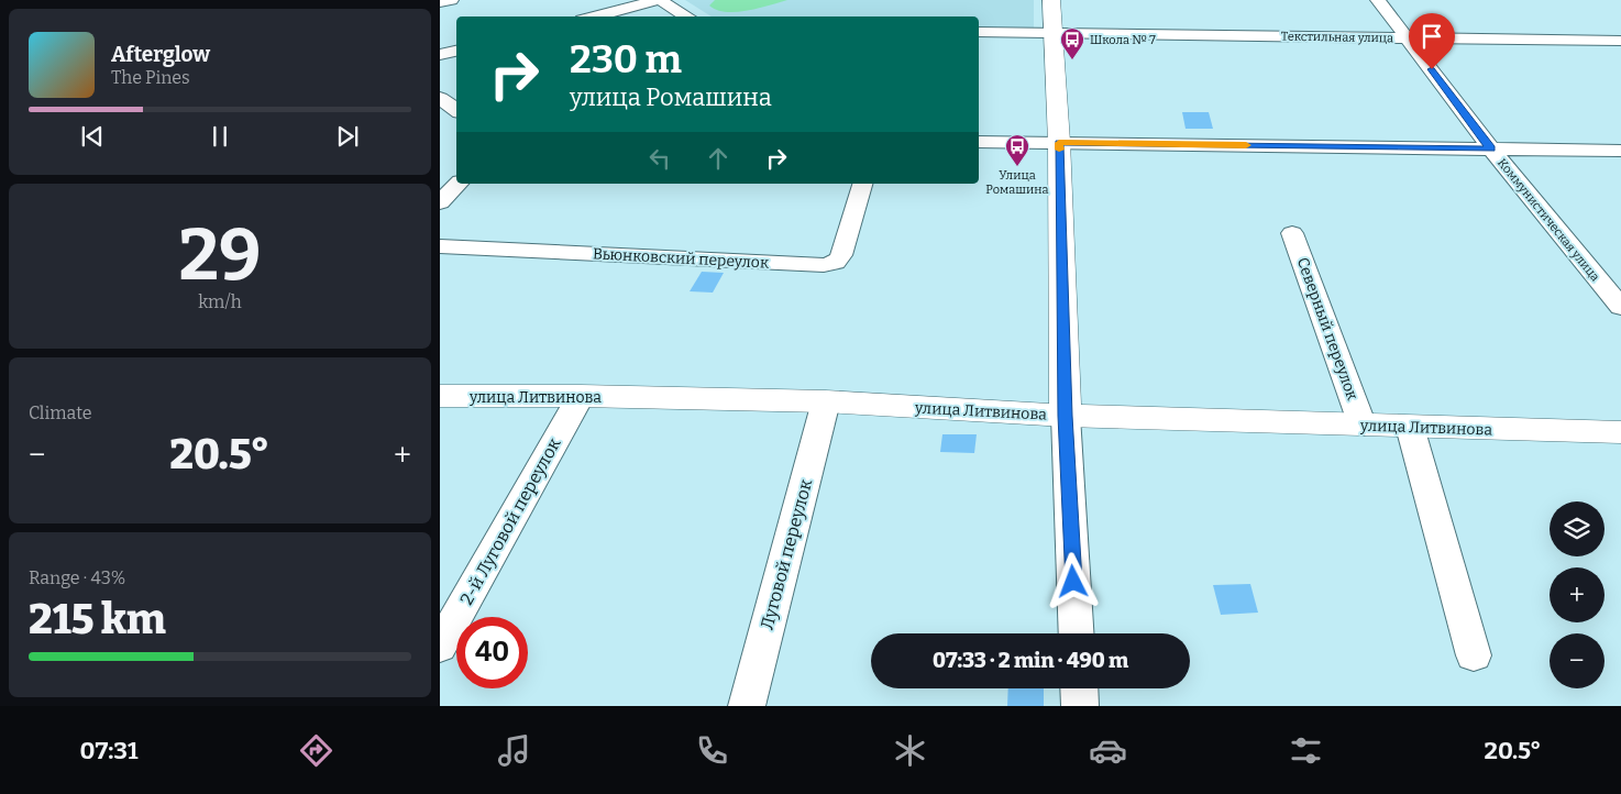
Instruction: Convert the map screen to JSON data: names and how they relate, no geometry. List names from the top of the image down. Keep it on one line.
{"streets":{"main road":["улица Литвинова"],"street":["Текстильная улица","Коммунистическая улица","Вьюнковский переулок","Северный переулок","2-й Луговой переулок","Луговой переулок"]},"crossings":[["Текстильная улица","Коммунистическая улица"],["Северный переулок","улица Литвинова"],["улица Литвинова","2-й Луговой переулок"],["улица Литвинова","Луговой переулок"]],"places":{"bus stop":["Школа № 7","Улица Ромашина"]},"page":{"turn":["230 m","улица Ромашина"],"song":["Afterglow","The Pines"],"tile":[["29","km/h"],"Climate",["Range · 43%","215 km"]],"heat":["−","20.5°","+"],"map_buttons":["+","−"],"limit":"40","trip":"07:33 · 2 min · 490 m","tabs":["07:31","20.5°"]}}
